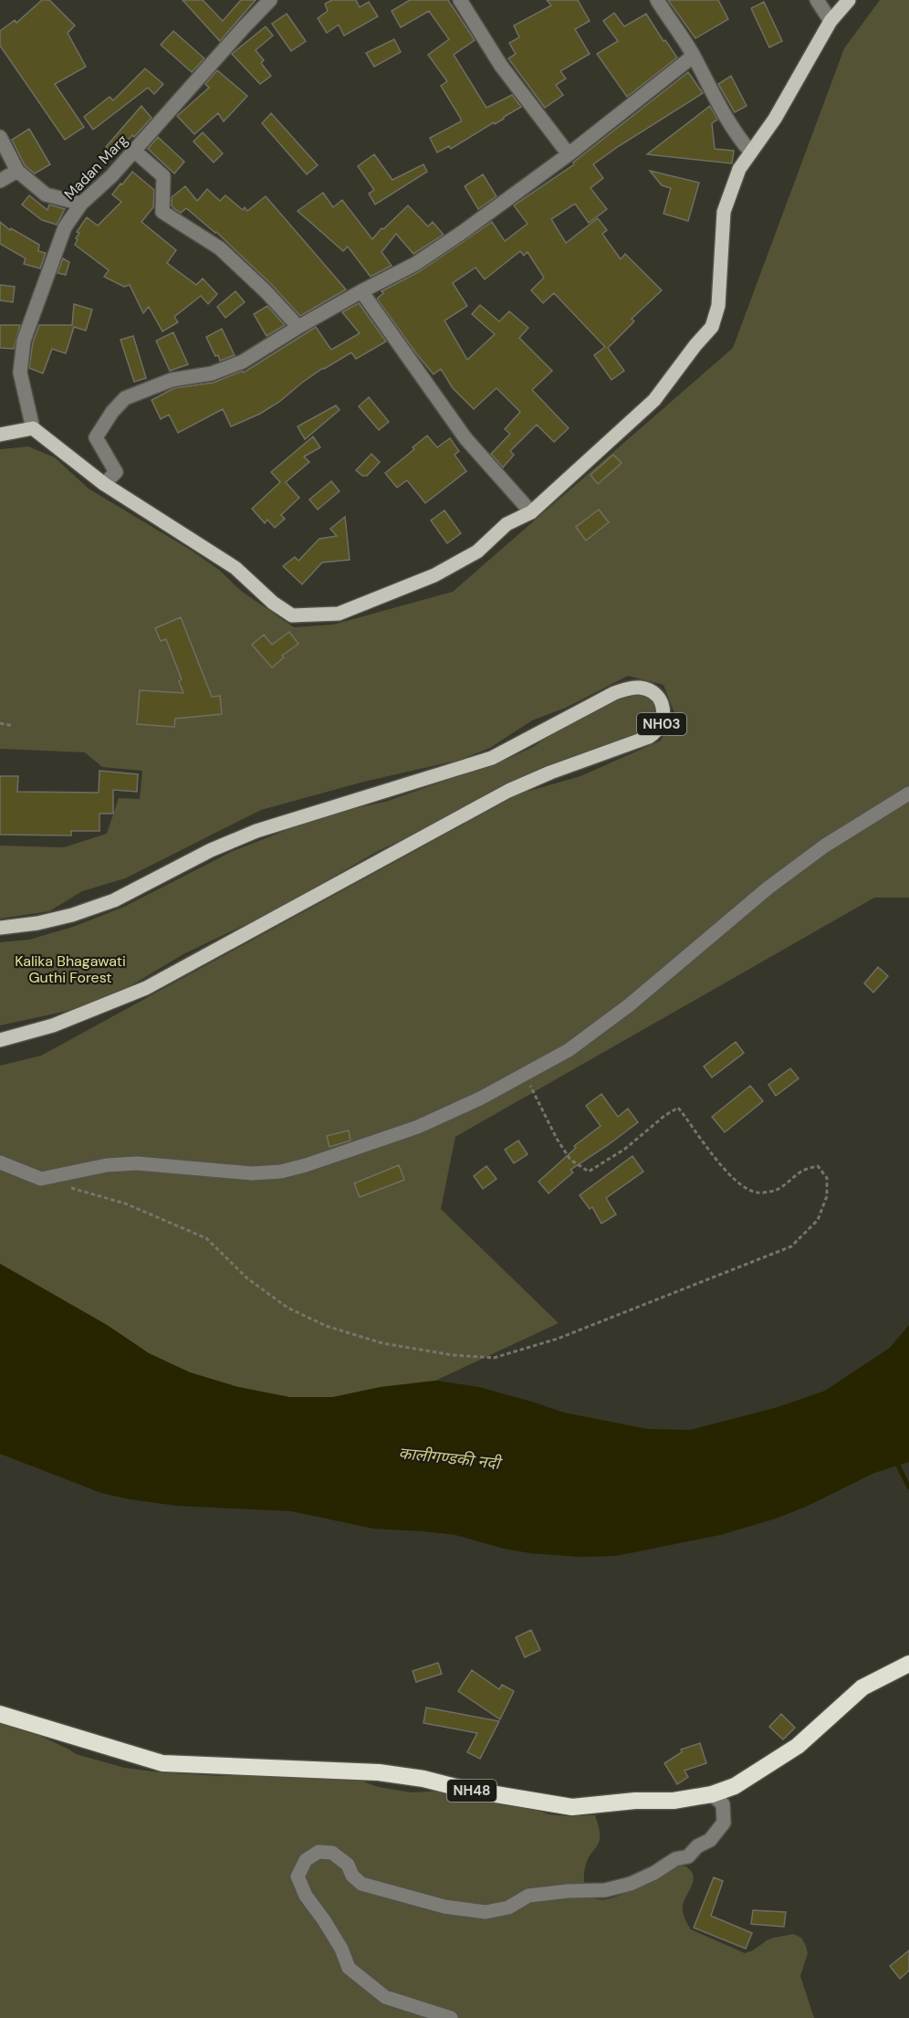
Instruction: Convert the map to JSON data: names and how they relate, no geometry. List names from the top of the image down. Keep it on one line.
{"streets":{"highway":["NH48"],"main road":["NH03"],"street":["Madan Marg"]},"water":["कालीगण्डकी नदी"],"parks":["Kalika Bhagawati Guthi Forest"]}
